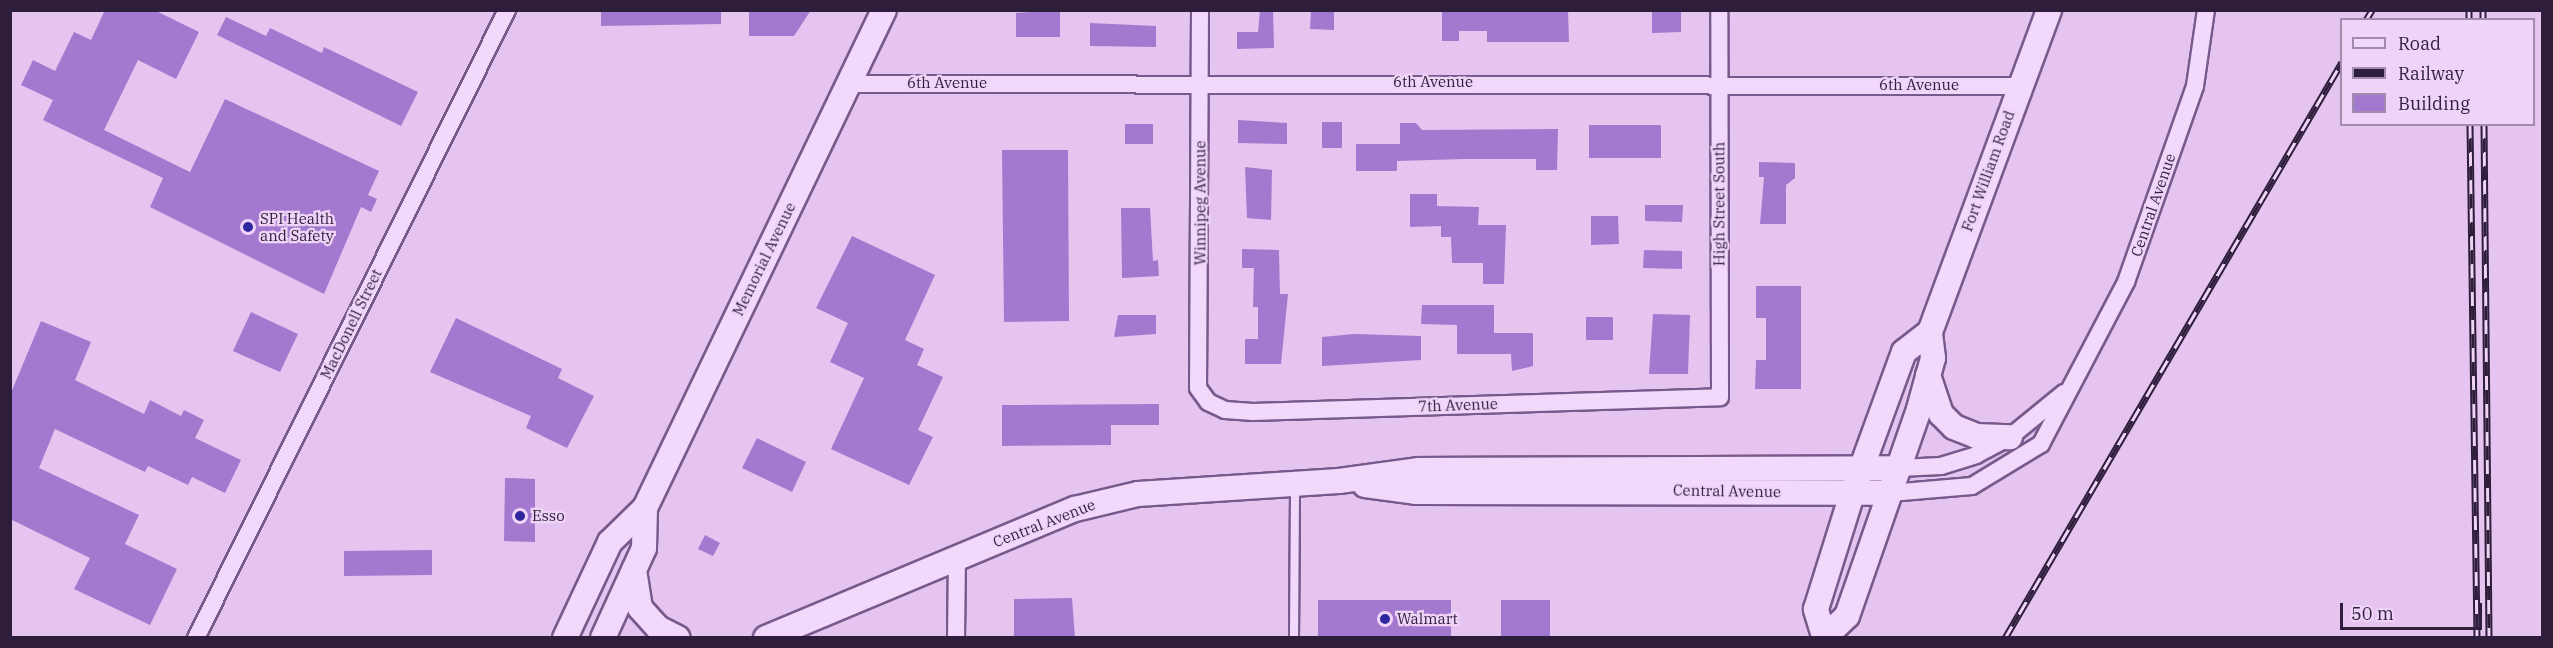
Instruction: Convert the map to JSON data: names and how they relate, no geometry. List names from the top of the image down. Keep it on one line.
{"streets":{"main road":["Fort William Road","Central Avenue","Memorial Avenue"],"street":["6th Avenue","Winnipeg Avenue","High Street South","MacDonell Street","7th Avenue"]},"crossings":[["6th Avenue","Fort William Road"],["6th Avenue","Winnipeg Avenue"],["6th Avenue","High Street South"],["6th Avenue","Memorial Avenue"],["Fort William Road","Central Avenue"],["Winnipeg Avenue","7th Avenue"],["High Street South","7th Avenue"]],"places":["SPI Health and Safety","Esso","Walmart"],"legend":["Road","Railway","Building"],"scale_bar":"50 m"}
